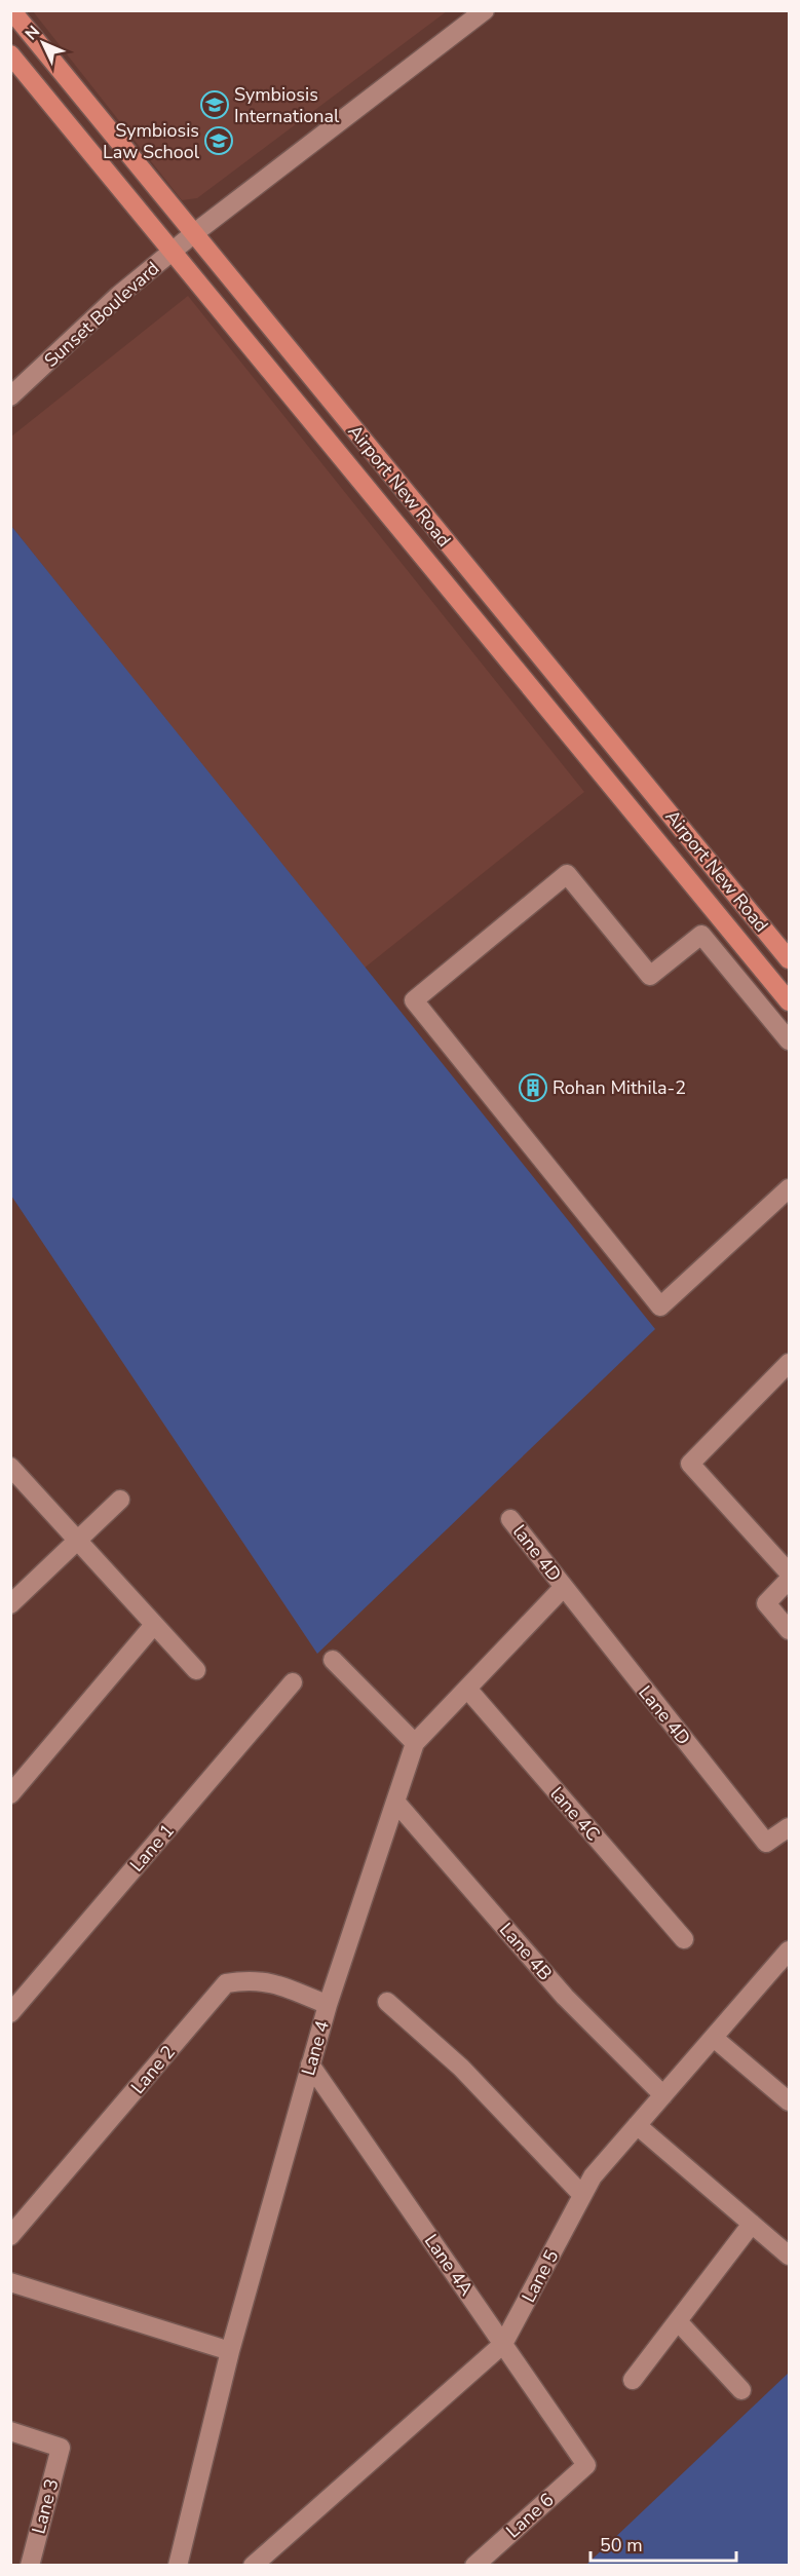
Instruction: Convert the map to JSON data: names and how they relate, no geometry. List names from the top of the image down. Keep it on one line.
{"streets":{"main road":["Airport New Road"],"street":["Sunset Boulevard","lane 4D","Lane 4D","lane 4C","Lane 1","Lane 4B","Lane 4","Lane 2","Lane 4A","Lane 5","Lane 3","Lane 6"]},"crossings":[["Sunset Boulevard","Airport New Road"],["lane 4D","Lane 4D"],["lane 4D","Lane 4"],["Lane 4D","Lane 4"],["lane 4C","Lane 4"],["Lane 4B","Lane 4"],["Lane 4B","Lane 5"],["Lane 4","Lane 2"],["Lane 4","Lane 4A"],["Lane 4A","Lane 5"],["Lane 4A","Lane 6"]],"places":{"school or university":["Symbiosis International","Symbiosis Law School"],"building":["Rohan Mithila-2"]},"scale_bar":"50 m","north":"top left"}
